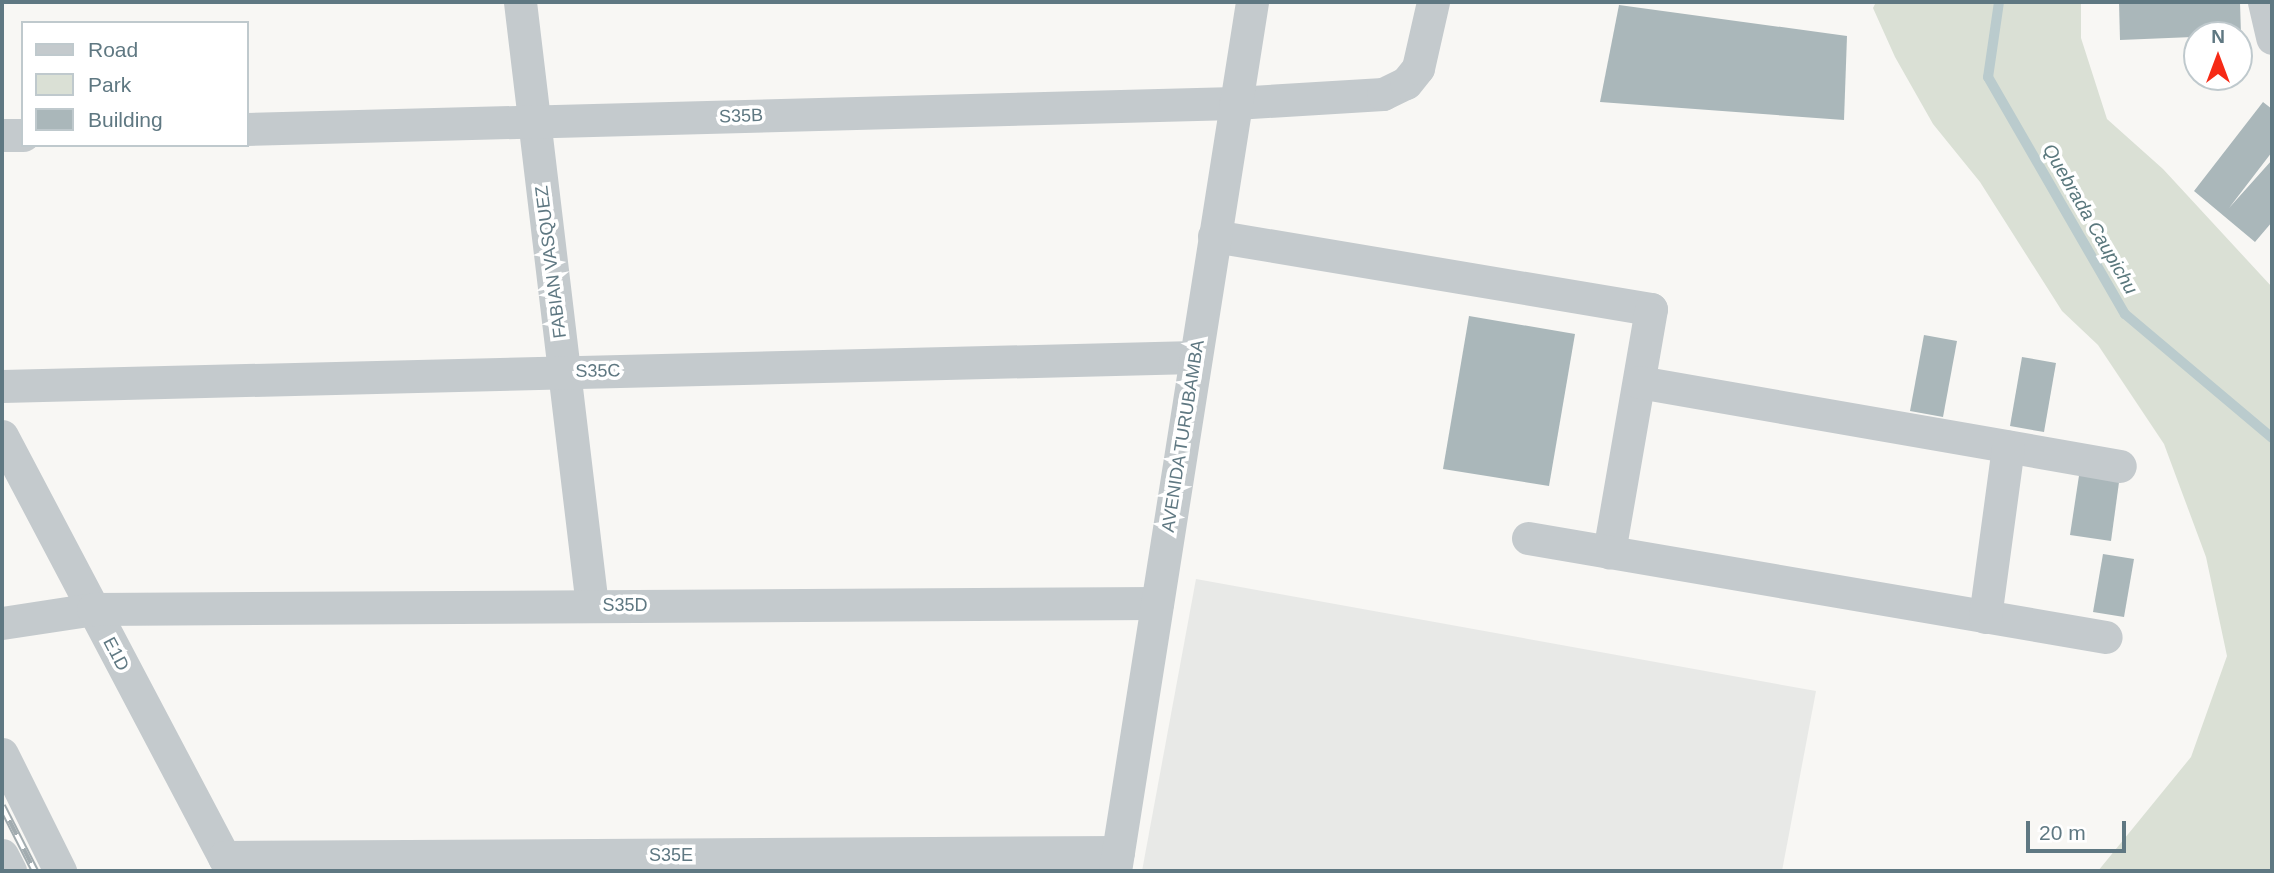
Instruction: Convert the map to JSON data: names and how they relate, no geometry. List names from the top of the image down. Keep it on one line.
{"streets":{"street":["S35B","FABIAN VASQUEZ","S35C","AVENIDA TURUBAMBA","S35D","E1D","S35E"]},"crossings":[["S35B","FABIAN VASQUEZ"],["S35B","AVENIDA TURUBAMBA"],["FABIAN VASQUEZ","S35C"],["FABIAN VASQUEZ","S35D"],["S35C","AVENIDA TURUBAMBA"],["AVENIDA TURUBAMBA","S35D"],["AVENIDA TURUBAMBA","S35E"],["S35D","E1D"],["E1D","S35E"]],"water":["Quebrada Caupichu"],"legend":["Road","Park","Building"],"scale_bar":"20 m","north":"top"}
